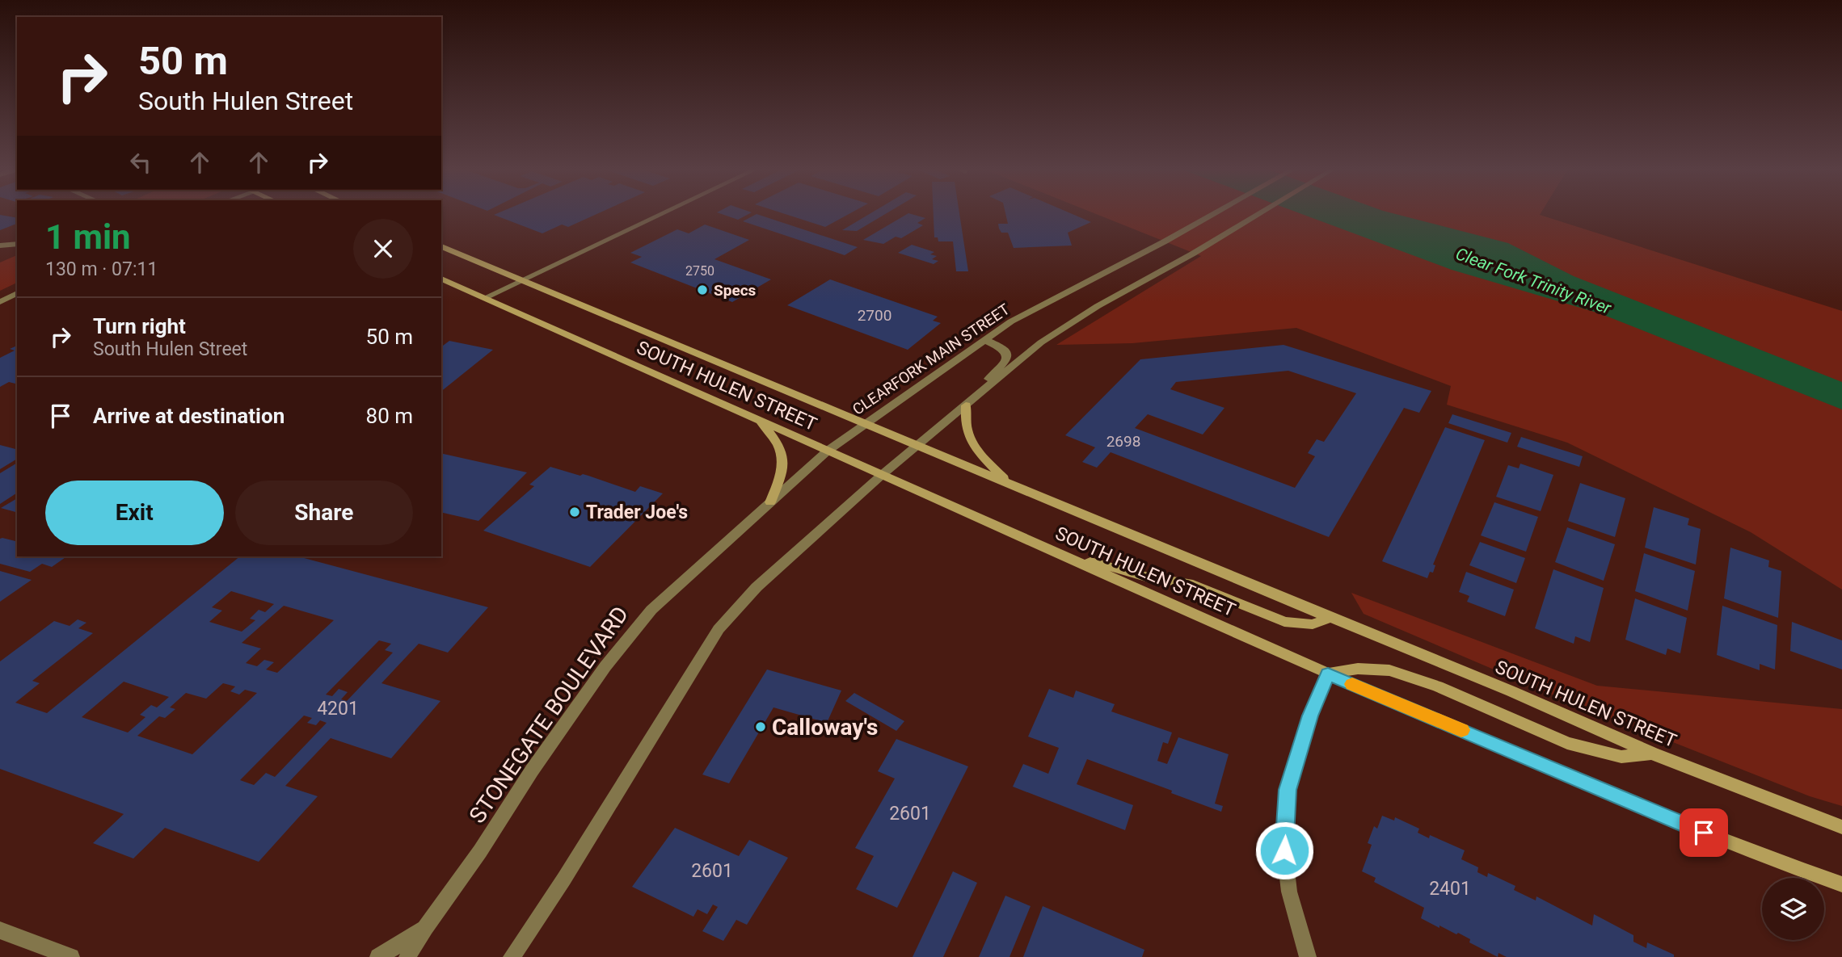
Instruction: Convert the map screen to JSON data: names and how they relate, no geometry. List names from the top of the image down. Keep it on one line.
{"streets":{"main road":["SOUTH HULEN STREET"],"street":["CLEARFORK MAIN STREET","STONEGATE BOULEVARD"]},"crossings":[["CLEARFORK MAIN STREET","SOUTH HULEN STREET"],["CLEARFORK MAIN STREET","STONEGATE BOULEVARD"],["SOUTH HULEN STREET","STONEGATE BOULEVARD"]],"water":["Clear Fork Trinity River"],"places":["Specs","Trader Joe's","Calloway's"],"house_numbers":["2750","2700","2698","4201","2601","2601","2401"],"page":{"turn":["50 m","South Hulen Street"],"heading":["1 min","130 m · 07:11"],"list":[{"name":"Turn right","note":"South Hulen Street","value":"50 m"},{"name":"Arrive at destination","value":"80 m"}],"buttons":["Exit","Share"]}}
